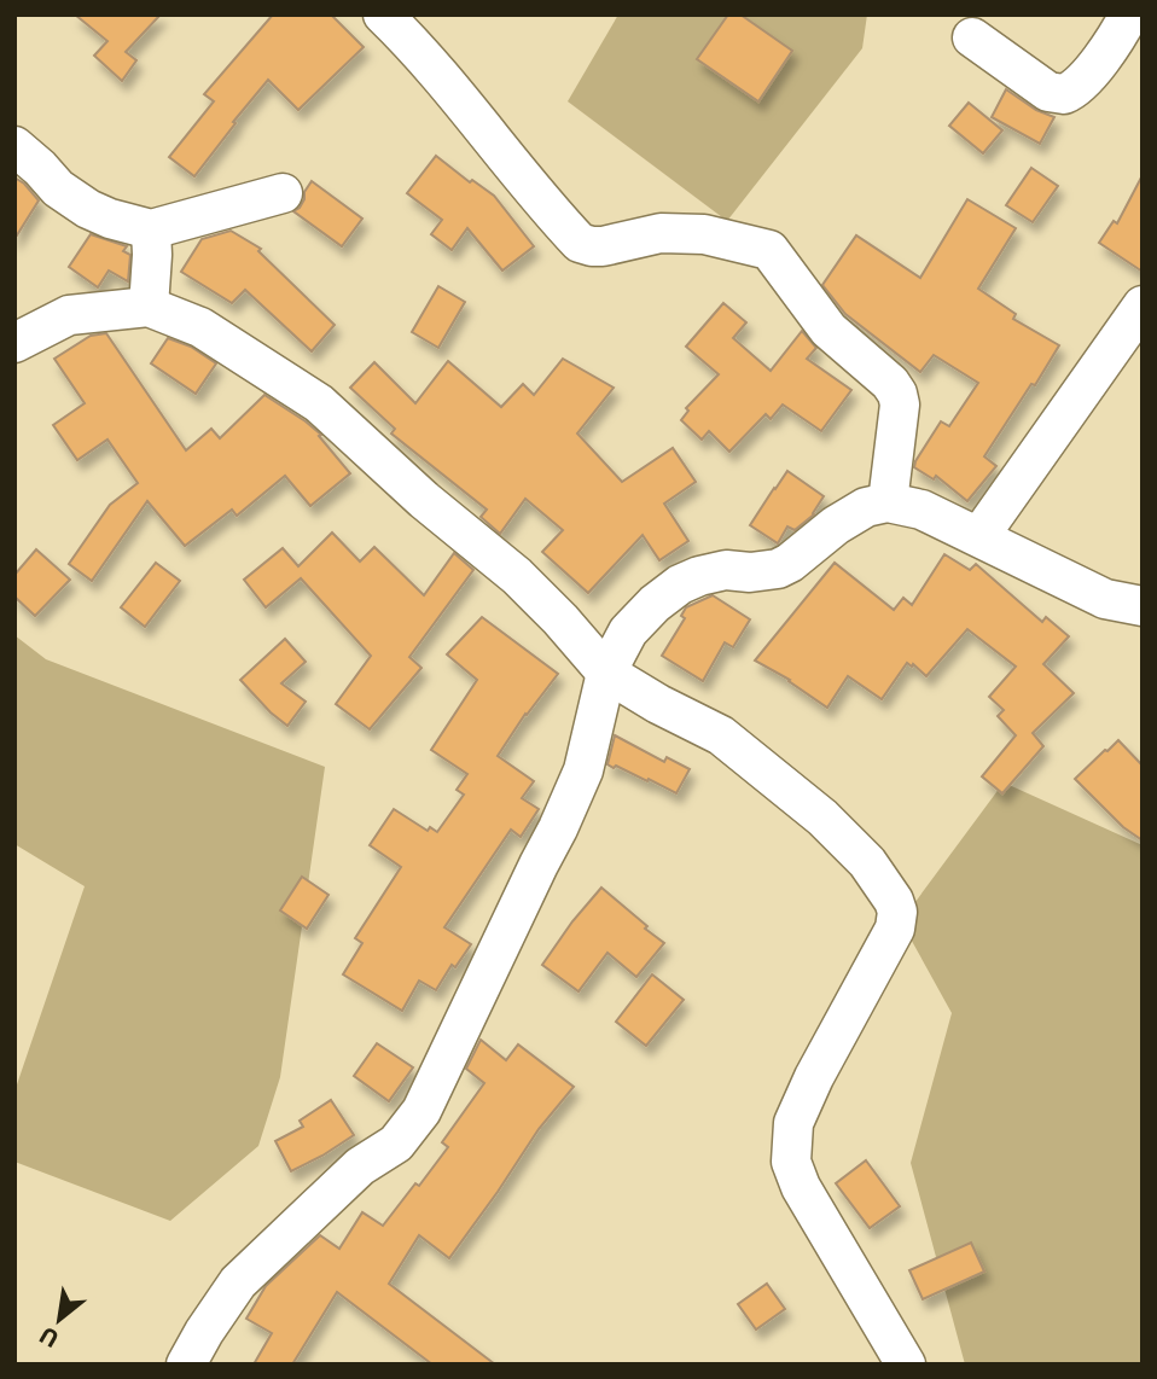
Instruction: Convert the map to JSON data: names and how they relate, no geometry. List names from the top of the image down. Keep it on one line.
{"north":"bottom left"}
